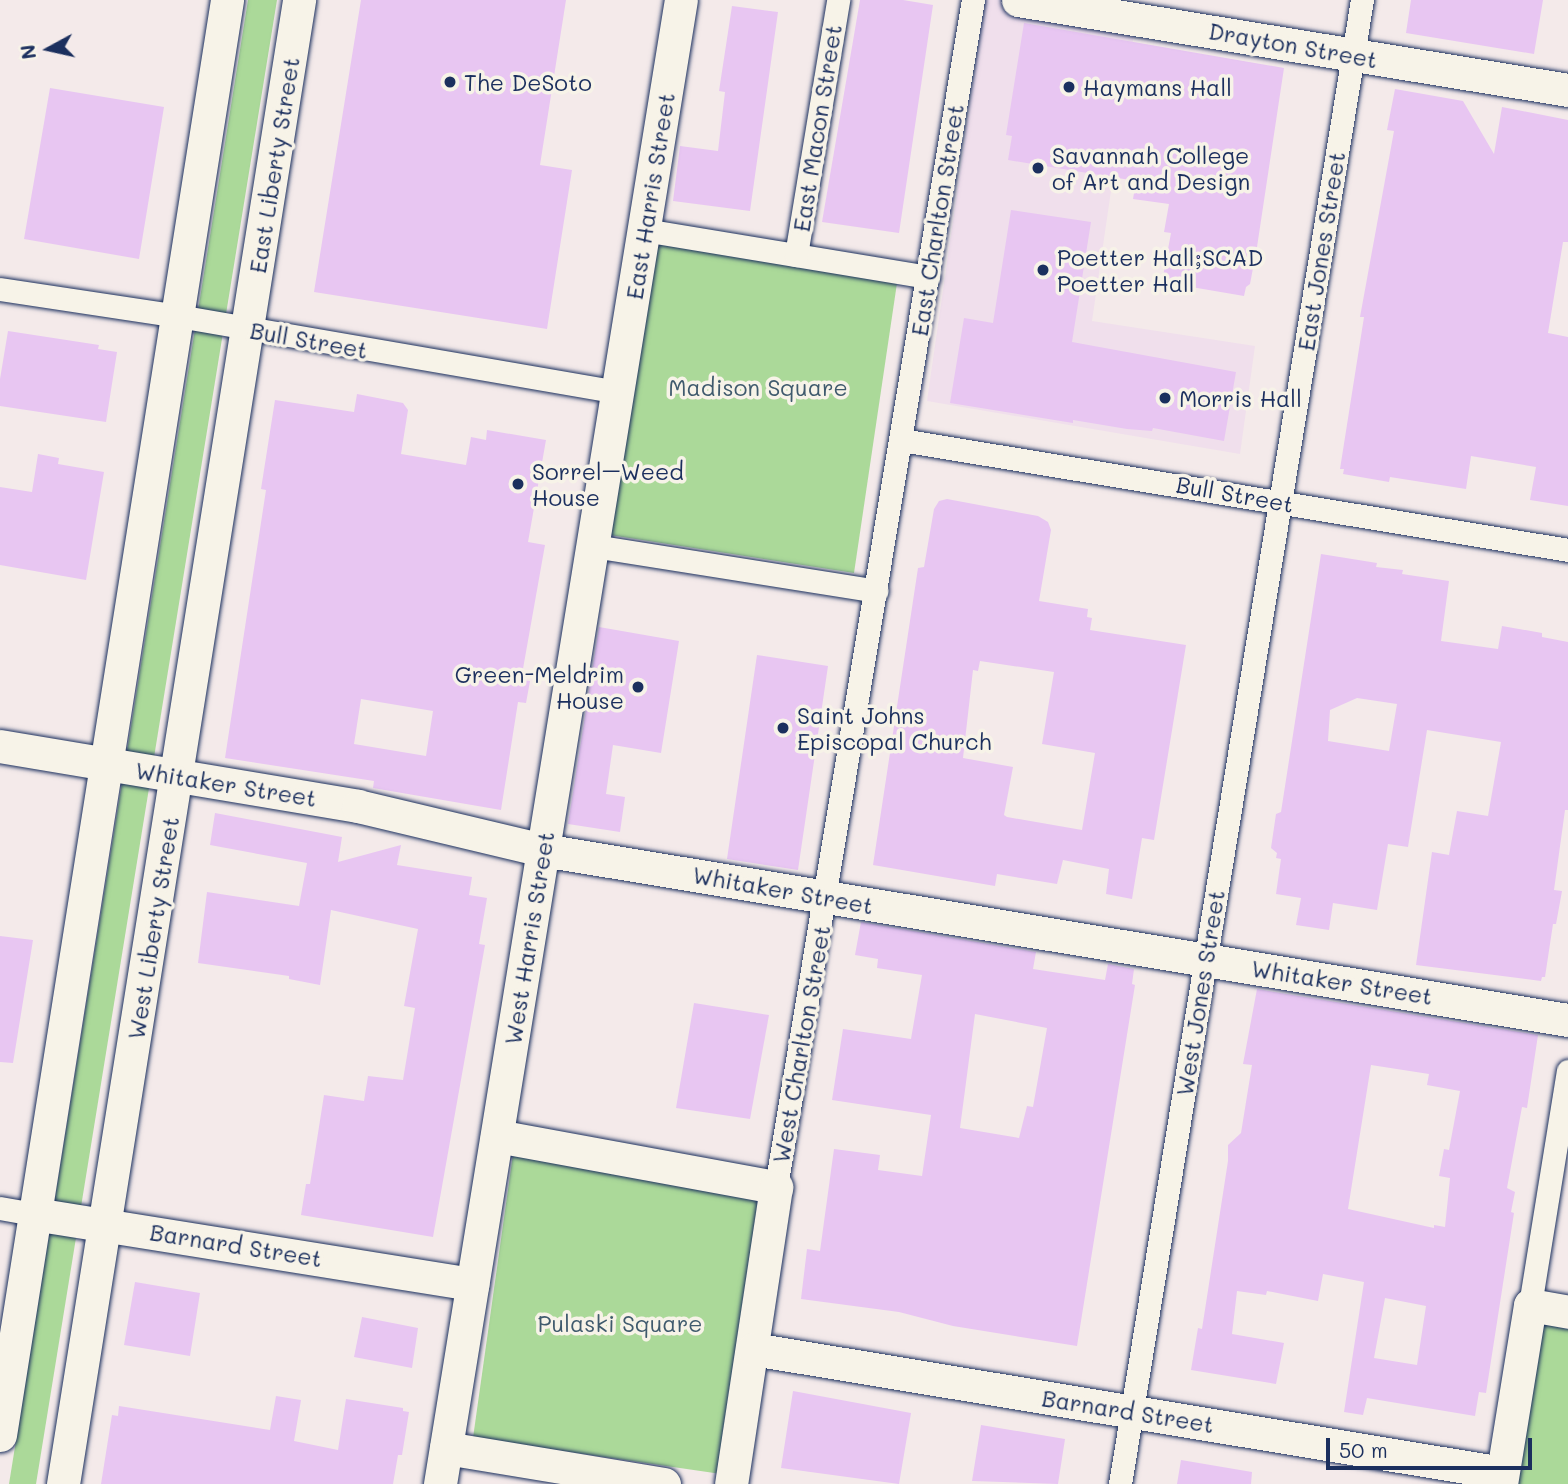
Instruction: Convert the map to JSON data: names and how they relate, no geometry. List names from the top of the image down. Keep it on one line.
{"streets":{"main road":["Drayton Street","East Liberty Street","East Harris Street","Whitaker Street","West Liberty Street","West Harris Street","West Charlton Street","Barnard Street"],"street":["East Macon Street","East Charlton Street","East Jones Street","Bull Street","West Jones Street"]},"crossings":[["Drayton Street","East Jones Street"],["East Liberty Street","Bull Street"],["East Liberty Street","West Liberty Street"],["East Harris Street","Bull Street"],["East Harris Street","West Harris Street"],["East Charlton Street","Bull Street"],["East Charlton Street","West Charlton Street"],["East Jones Street","Bull Street"],["East Jones Street","West Jones Street"],["Bull Street","West Liberty Street"],["Bull Street","West Harris Street"],["Bull Street","West Jones Street"],["Bull Street","West Charlton Street"],["Whitaker Street","West Liberty Street"],["Whitaker Street","West Harris Street"],["Whitaker Street","West Jones Street"],["Whitaker Street","West Charlton Street"],["West Liberty Street","Barnard Street"],["West Harris Street","Barnard Street"],["West Jones Street","Barnard Street"],["West Charlton Street","Barnard Street"]],"parks":["Madison Square","Pulaski Square"],"places":["The DeSoto","Haymans Hall","Savannah College of Art and Design","Poetter Hall;SCAD Poetter Hall","Morris Hall","Sorrel–Weed House","Green-Meldrim House","Saint Johns Episcopal Church"],"scale_bar":"50 m","north":"left"}
